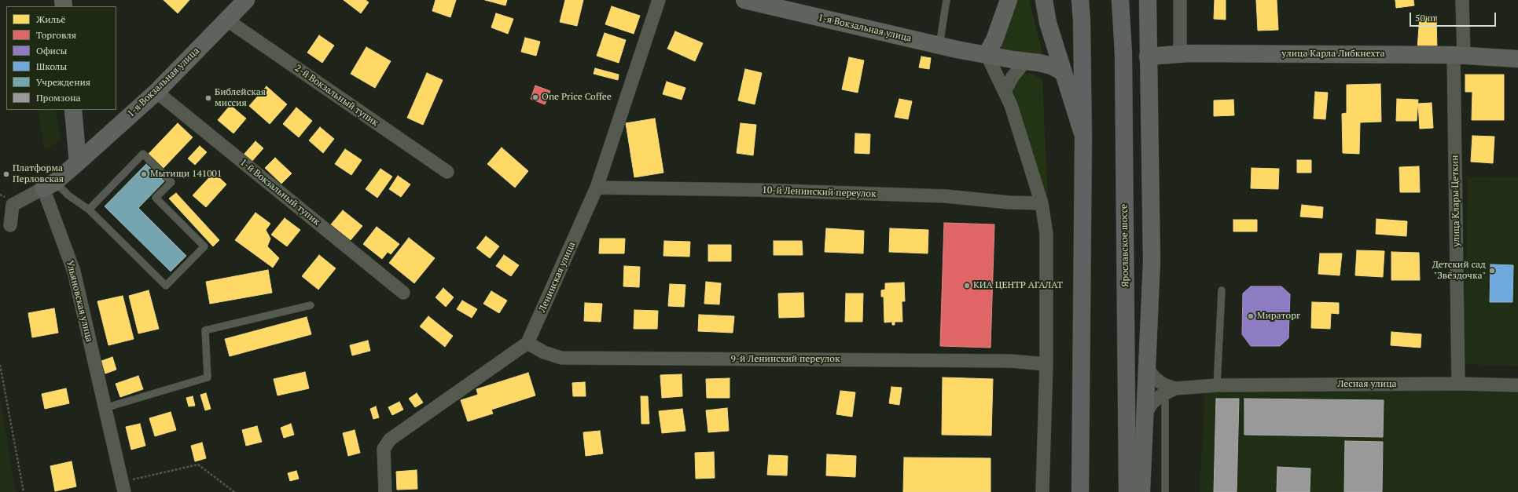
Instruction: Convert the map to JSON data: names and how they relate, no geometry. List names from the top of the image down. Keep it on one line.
{"streets":{"highway":["Ярославское шоссе"],"street":["1-я Вокзальная улица","улица Карла Либкнехта","2-й Вокзальный тупик","1-й Вокзальный тупик","10-й Ленинский переулок","улица Клары Цеткин","Ленинская улица","Ульяновская улица","9-й Ленинский переулок","Лесная улица"]},"crossings":[["1-я Вокзальная улица","2-й Вокзальный тупик"],["1-я Вокзальная улица","1-й Вокзальный тупик"],["улица Карла Либкнехта","улица Клары Цеткин"],["10-й Ленинский переулок","Ленинская улица"],["улица Клары Цеткин","Лесная улица"],["Ленинская улица","9-й Ленинский переулок"]],"places":["One Price Coffee","Библейская миссия","Платформа Перловская","Мытищи 141001","Детский сад \"Звёздочка\"","КИА ЦЕНТР АГАЛАТ","Мираторг"],"legend":["Жильё","Торговля","Офисы","Школы","Учреждения","Промзона"],"scale_bar":"50 m"}
